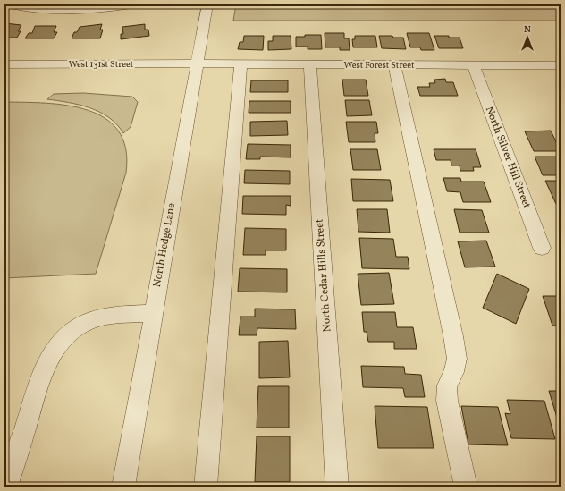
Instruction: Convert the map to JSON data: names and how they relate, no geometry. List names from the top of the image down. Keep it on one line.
{"streets":{"street":["West 131st Street","West Forest Street","North Silver Hill Street","North Hedge Lane","North Cedar Hills Street"]},"crossings":[["West 131st Street","West Forest Street"],["West 131st Street","North Hedge Lane"],["West Forest Street","North Silver Hill Street"],["West Forest Street","North Hedge Lane"],["West Forest Street","North Cedar Hills Street"]],"north":"top"}
